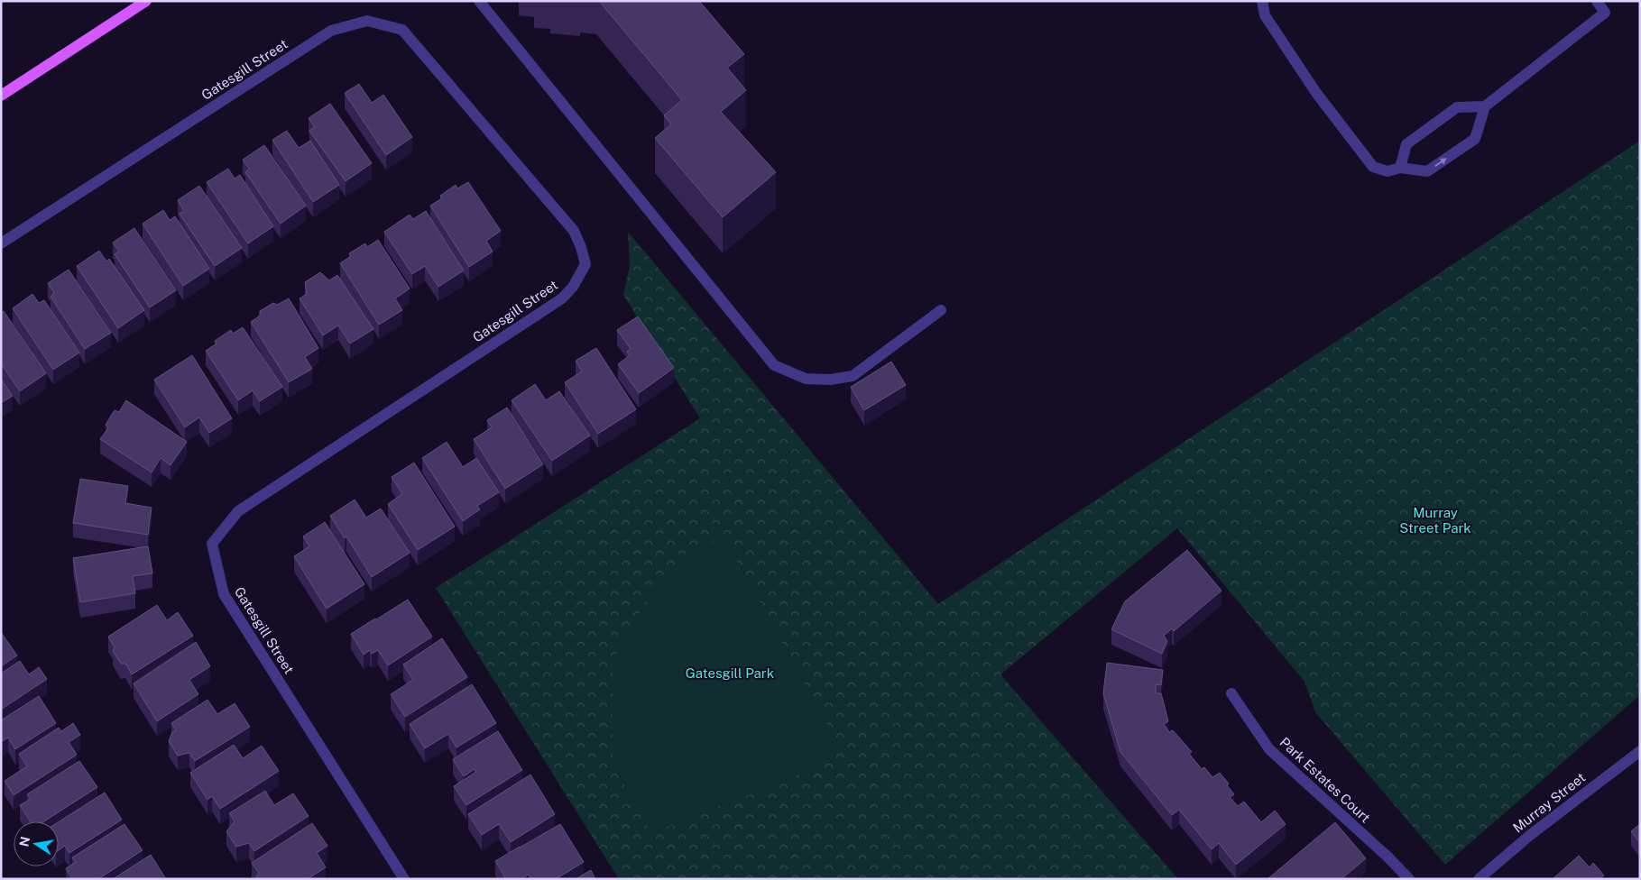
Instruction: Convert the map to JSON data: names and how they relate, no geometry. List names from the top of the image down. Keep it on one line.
{"streets":{"street":["Gatesgill Street","Park Estates Court","Murray Street"]},"parks":["Murray Street Park","Gatesgill Park"],"north":"left"}
